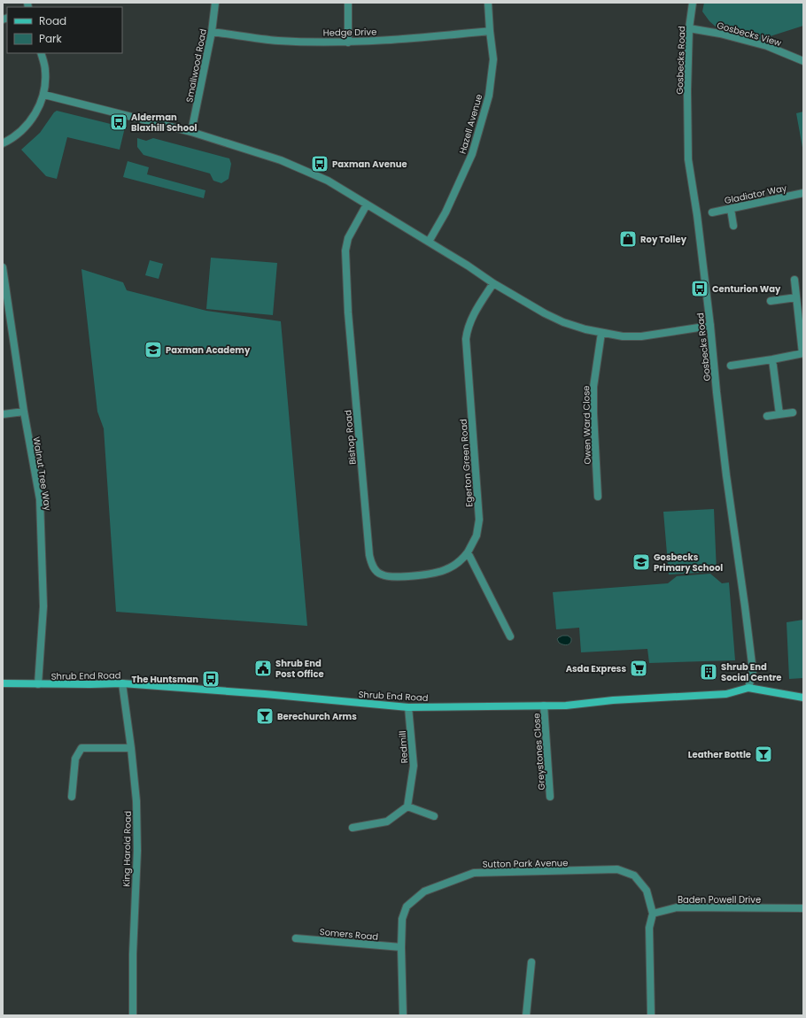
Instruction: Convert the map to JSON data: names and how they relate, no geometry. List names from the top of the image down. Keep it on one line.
{"streets":{"main road":["Shrub End Road"],"street":["Hedge Drive","Gosbecks View","Gosbecks Road","Smallwood Road","Hazell Avenue","Gladiator Way","Owen Ward Close","Bishop Road","Egerton Green Road","Walnut Tree Way","Redmill","Greystones Close","King Harold Road","Sutton Park Avenue","Baden Powell Drive","Somers Road"]},"crossings":[["Hedge Drive","Smallwood Road"],["Hedge Drive","Hazell Avenue"],["Gosbecks View","Gosbecks Road"],["Gosbecks Road","Shrub End Road"],["Bishop Road","Egerton Green Road"],["Walnut Tree Way","Shrub End Road"],["Shrub End Road","Redmill"],["Shrub End Road","Greystones Close"],["Shrub End Road","King Harold Road"],["Sutton Park Avenue","Baden Powell Drive"],["Sutton Park Avenue","Somers Road"]],"places":{"bus stop":["Alderman Blaxhill School","Paxman Avenue","Centurion Way","The Huntsman"],"shop":["Roy Tolley"],"school or university":["Paxman Academy","Gosbecks Primary School"],"public building":["Shrub End Post Office"],"supermarket":["Asda Express"],"building":["Shrub End Social Centre"],"bar":["Berechurch Arms","Leather Bottle"]},"legend":["Road","Park"]}
